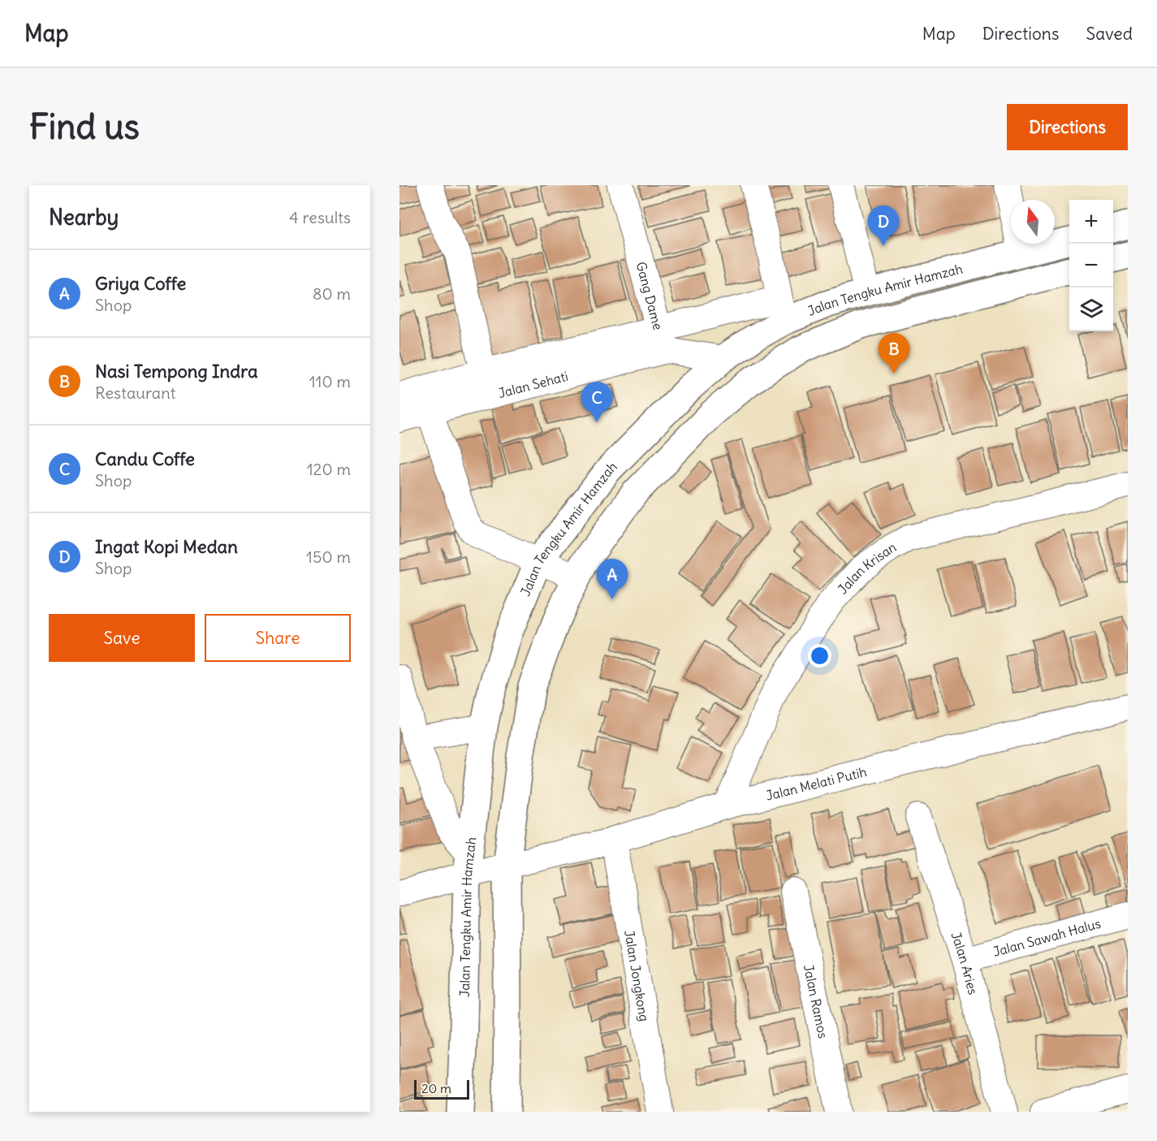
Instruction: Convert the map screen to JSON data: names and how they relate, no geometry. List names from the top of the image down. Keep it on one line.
{"streets":{"main road":["Jalan Tengku Amir Hamzah"],"street":["Gang Dame","Jalan Sehati","Jalan Krisan","Jalan Melati Putih","Jalan Sawah Halus","Jalan Aries","Jalan Jongkong","Jalan Ramos"]},"crossings":[["Jalan Tengku Amir Hamzah","Jalan Melati Putih"],["Jalan Krisan","Jalan Melati Putih"],["Jalan Melati Putih","Jalan Jongkong"],["Jalan Sawah Halus","Jalan Aries"]],"scale_bar":"20 m","north":"top","page":{"header":"Map","nav":["Map","Directions","Saved"],"buttons":["Directions",["Save","Share"]],"title":"Find us","heading":["Nearby","4 results"],"map_buttons":["+","−"],"pins":["D","B","C","A"],"list":[{"mark":"A","name":"Griya Coffe","note":"Shop","value":"80 m"},{"mark":"B","name":"Nasi Tempong Indra","note":"Restaurant","value":"110 m"},{"mark":"C","name":"Candu Coffe","note":"Shop","value":"120 m"},{"mark":"D","name":"Ingat Kopi Medan","note":"Shop","value":"150 m"}],"scale":"20 m"}}
